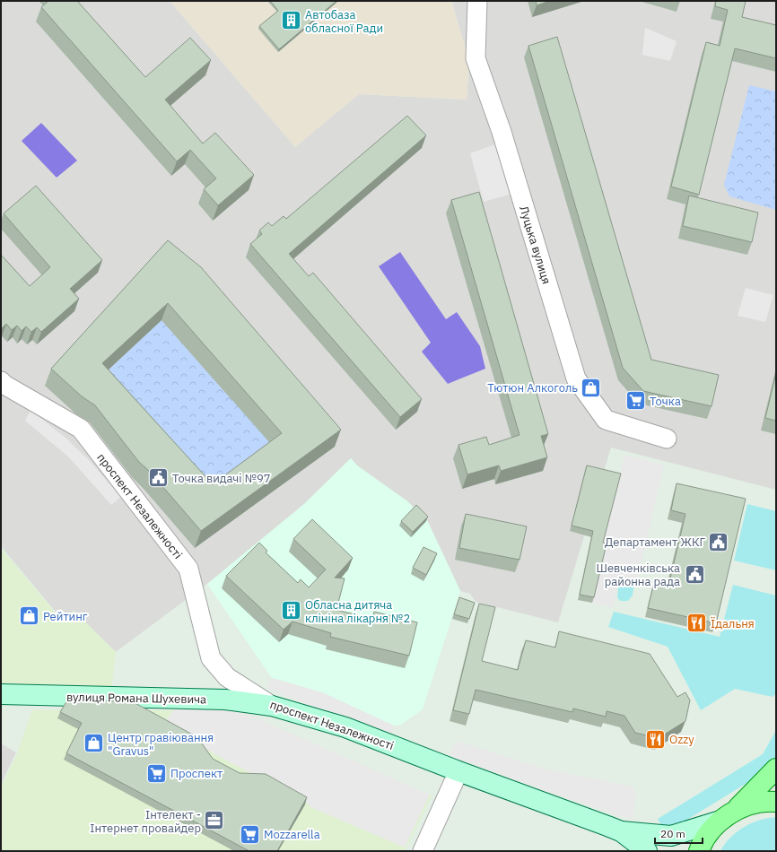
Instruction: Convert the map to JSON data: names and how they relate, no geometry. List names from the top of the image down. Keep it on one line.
{"streets":{"street":["Луцька вулиця","проспект Незалежності","вулиця Романа Шухевича"]},"crossings":[["проспект Незалежності","вулиця Романа Шухевича"]],"places":{"building":["Автобаза обласної Ради","Обласна дитяча клініна лікарня №2"],"shop":["Тютюн Алкоголь","Рейтинг","Центр гравіювання \"Gravus\""],"supermarket":["Точка","Проспект","Mozzarella"],"public building":["Точка видачі №97","Департамент ЖКГ","Шевченківська районна рада"],"restaurant":["Їдальня","Ozzy"],"office":["Інтелект - Інтернет провайдер"]},"scale_bar":"20 m"}
